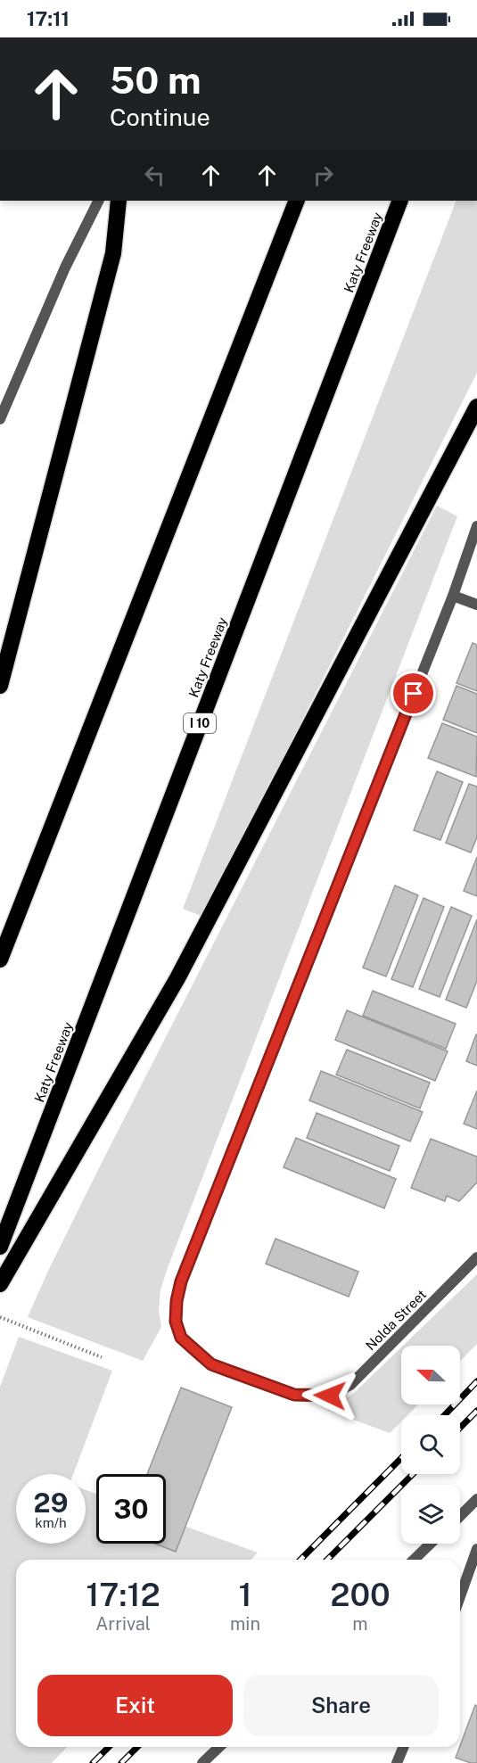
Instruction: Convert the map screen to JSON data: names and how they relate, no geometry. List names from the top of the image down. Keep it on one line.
{"streets":{"highway":["Katy Freeway","I 10"],"street":["Nolda Street"]},"north":"left","page":{"status":"17:11","turn":["50 m","Continue"],"speed":"29 km/h","limit":"30","eta":["17:12","Arrival","1","min","200","m"],"buttons":["Exit","Share"]}}
